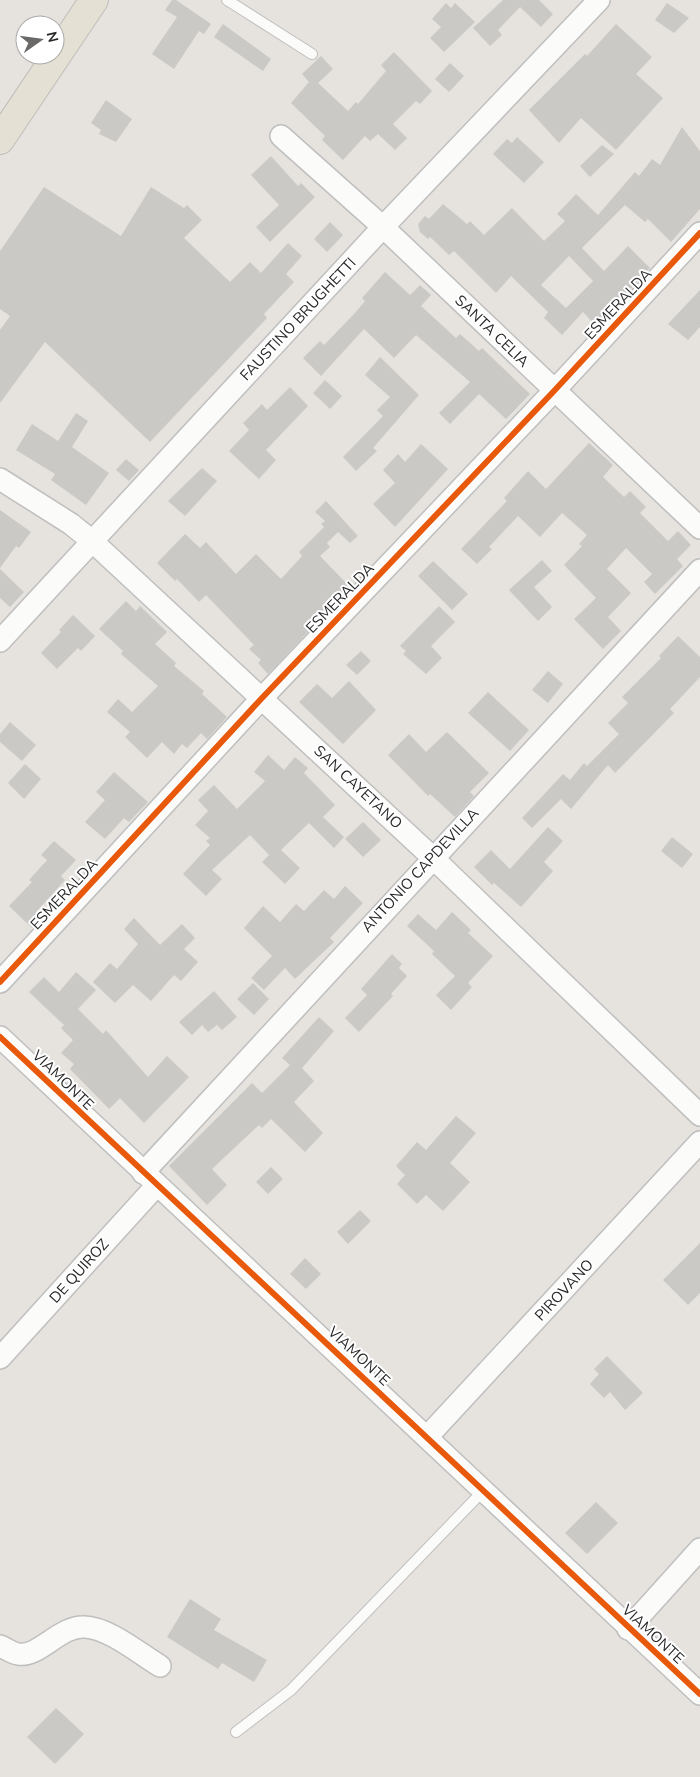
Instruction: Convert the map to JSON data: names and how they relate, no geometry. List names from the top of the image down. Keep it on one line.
{"streets":{"street":["ESMERALDA","FAUSTINO BRUGHETTI","SANTA CELIA","SAN CAYETANO","ANTONIO CAPDEVILLA","VIAMONTE","DE QUIROZ","PIROVANO"]},"crossings":[["ESMERALDA","SANTA CELIA"],["ESMERALDA","SAN CAYETANO"],["FAUSTINO BRUGHETTI","SANTA CELIA"],["FAUSTINO BRUGHETTI","SAN CAYETANO"],["SAN CAYETANO","ANTONIO CAPDEVILLA"],["ANTONIO CAPDEVILLA","VIAMONTE"],["ANTONIO CAPDEVILLA","DE QUIROZ"],["VIAMONTE","DE QUIROZ"],["VIAMONTE","PIROVANO"]],"north":"right"}
